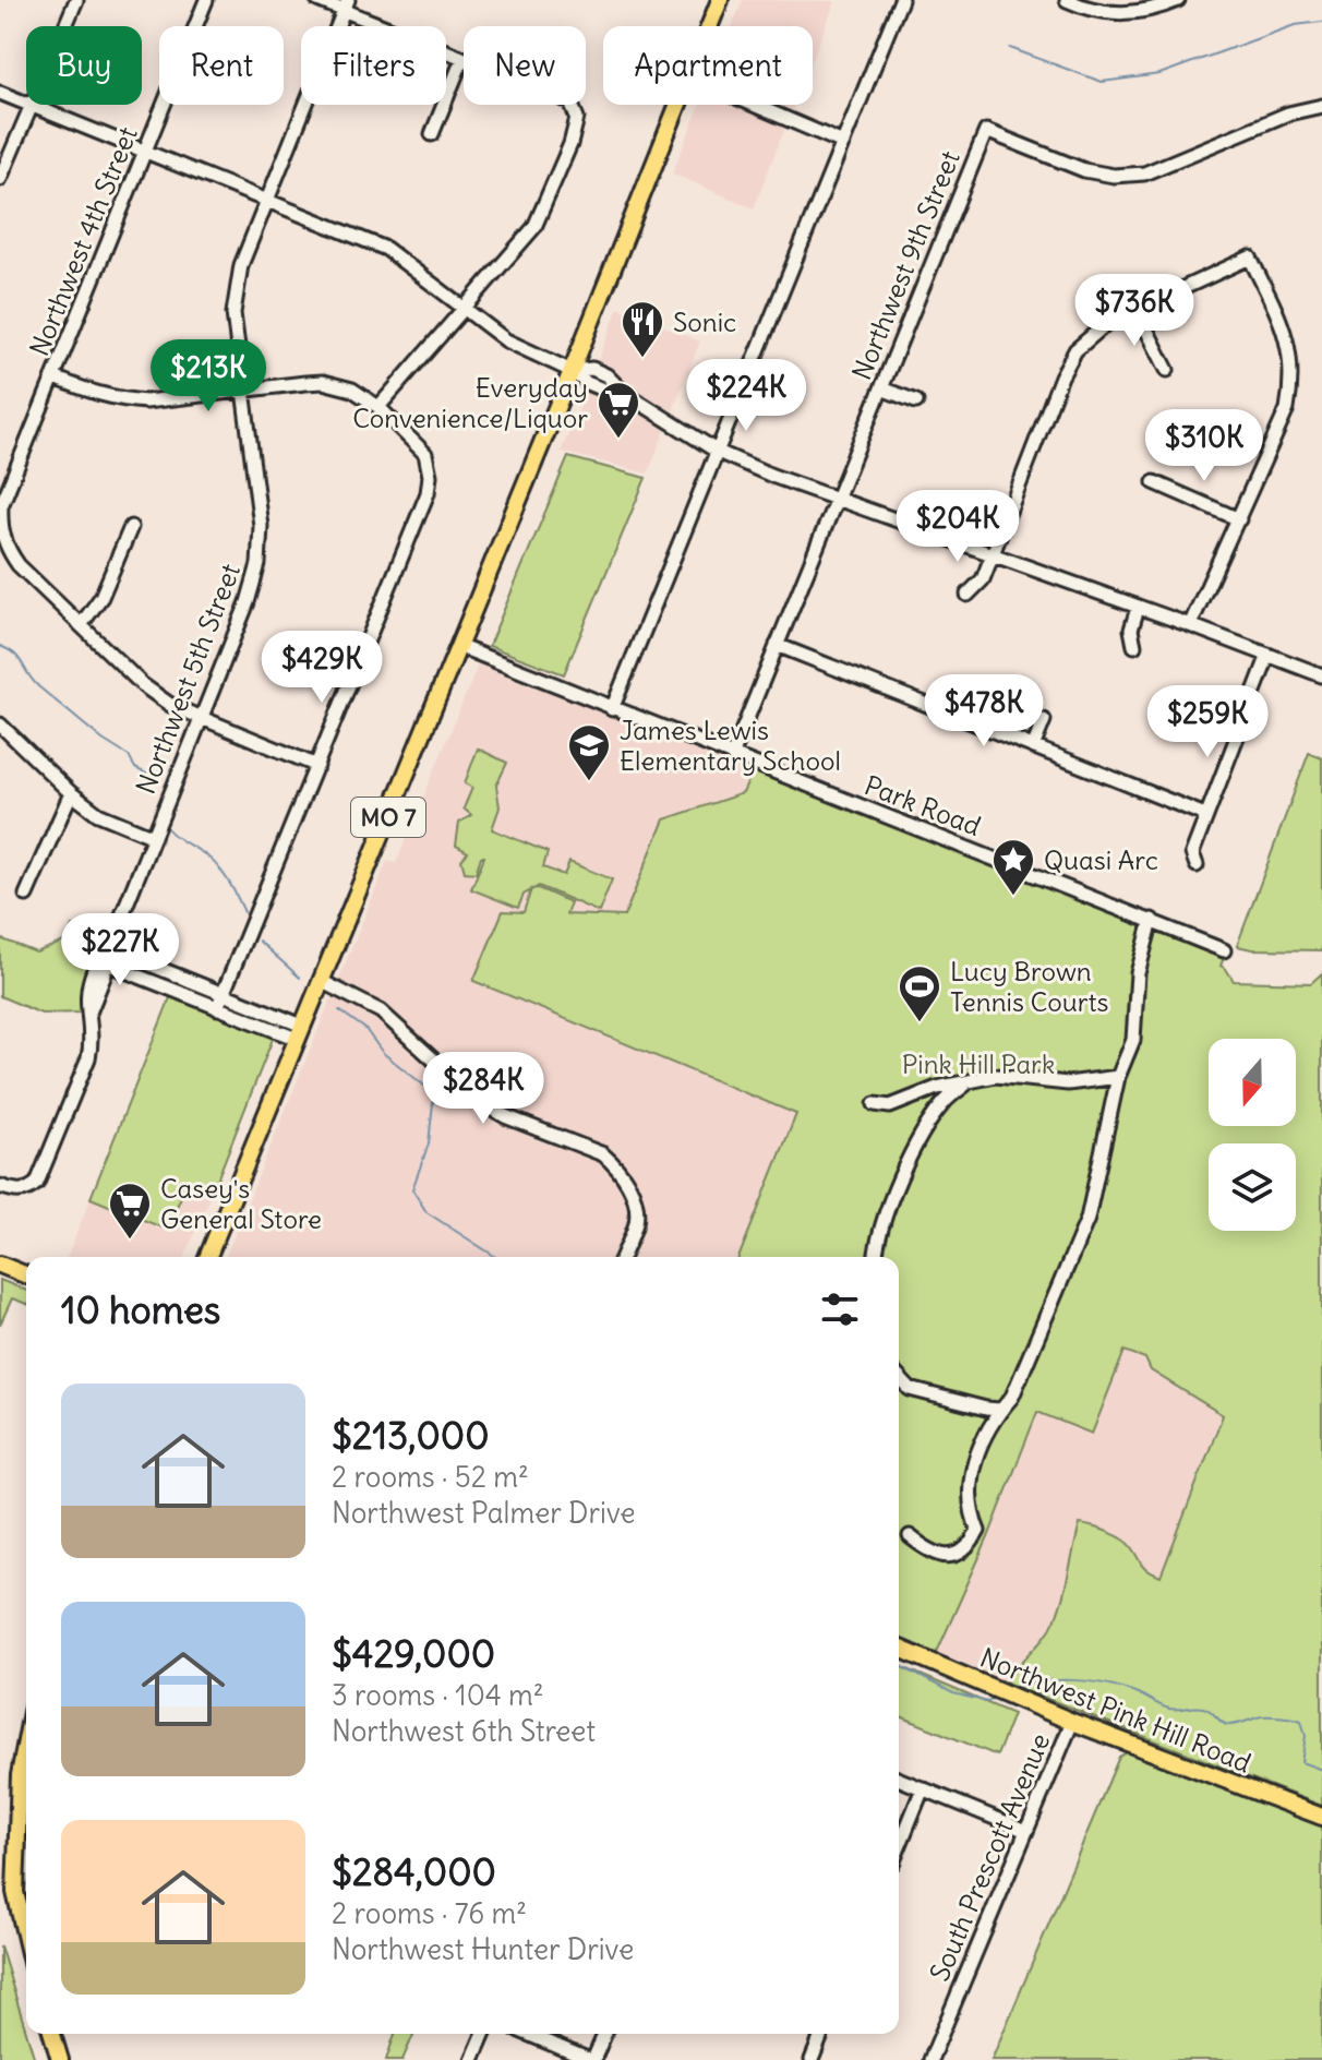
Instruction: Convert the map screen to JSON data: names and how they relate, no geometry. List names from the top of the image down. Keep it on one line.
{"streets":{"main road":["MO 7","Northwest Pink Hill Road"],"street":["Northwest 4th Street","Northwest 9th Street","Northwest 5th Street","Park Road","South Prescott Avenue"]},"crossings":[["Northwest 9th Street","Park Road"],["Park Road","MO 7"],["Northwest Pink Hill Road","South Prescott Avenue"]],"parks":["Pink Hill Park"],"places":{"restaurant":["Sonic"],"supermarket":["Everyday Convenience/Liquor","Casey's General Store"],"school or university":["James Lewis Elementary School"],"place":["Quasi Arc"],"sports":["Lucy Brown Tennis Courts"]},"north":"bottom","page":{"chip":["Buy","Rent","Filters","New","Apartment"],"price":["$736K","$213K","$224K","$310K","$204K","$429K","$478K","$259K","$227K","$284K"],"heading":"10 homes","list":[{"name":"$213,000","note":"2 rooms · 52 m² · Northwest Palmer Drive"},{"name":"$429,000","note":"3 rooms · 104 m² · Northwest 6th Street"},{"name":"$284,000","note":"2 rooms · 76 m² · Northwest Hunter Drive"}]}}
